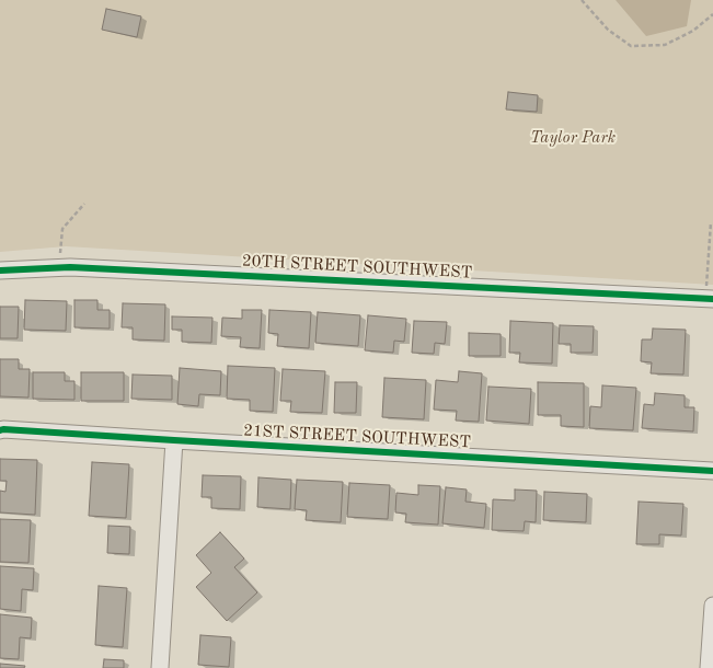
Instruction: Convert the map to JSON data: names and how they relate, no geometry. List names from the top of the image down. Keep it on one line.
{"streets":{"street":["20TH STREET SOUTHWEST","21ST STREET SOUTHWEST"]},"parks":["Taylor Park"]}
